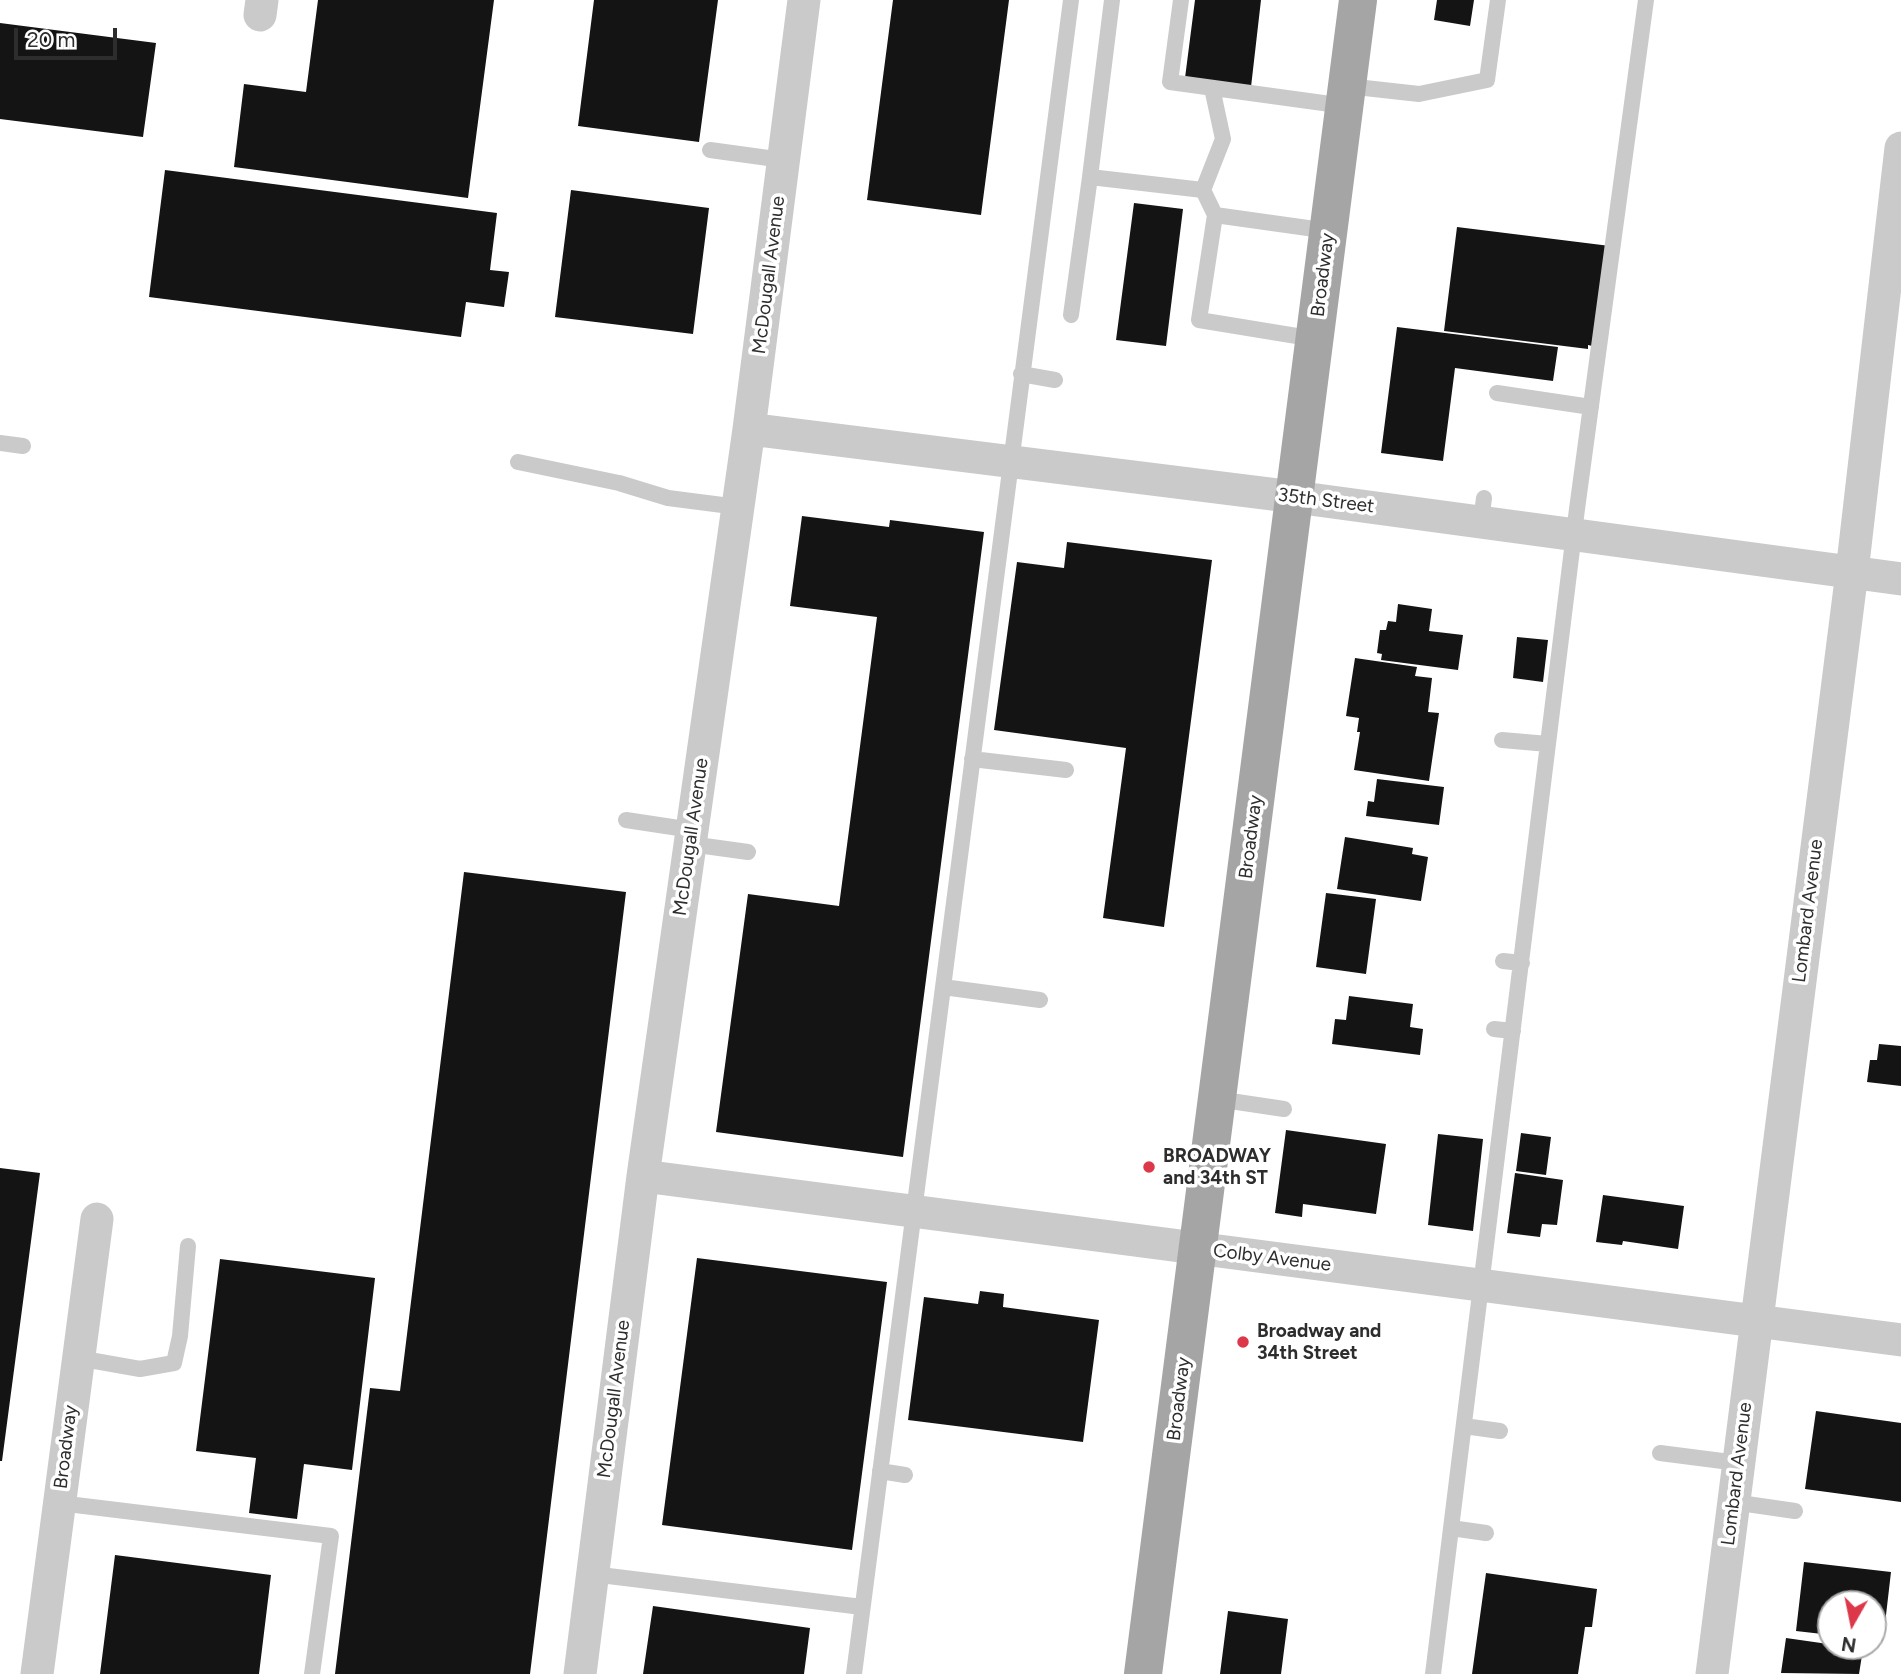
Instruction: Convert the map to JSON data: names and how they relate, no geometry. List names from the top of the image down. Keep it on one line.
{"streets":{"main road":["Broadway"],"street":["McDougall Avenue","35th Street","Lombard Avenue","Colby Avenue"]},"crossings":[["McDougall Avenue","35th Street"],["McDougall Avenue","Colby Avenue"],["Broadway","35th Street"],["Broadway","Colby Avenue"],["35th Street","Lombard Avenue"],["Lombard Avenue","Colby Avenue"]],"places":["BROADWAY and 34th ST","Broadway and 34th Street"],"scale_bar":"20 m","north":"bottom"}
